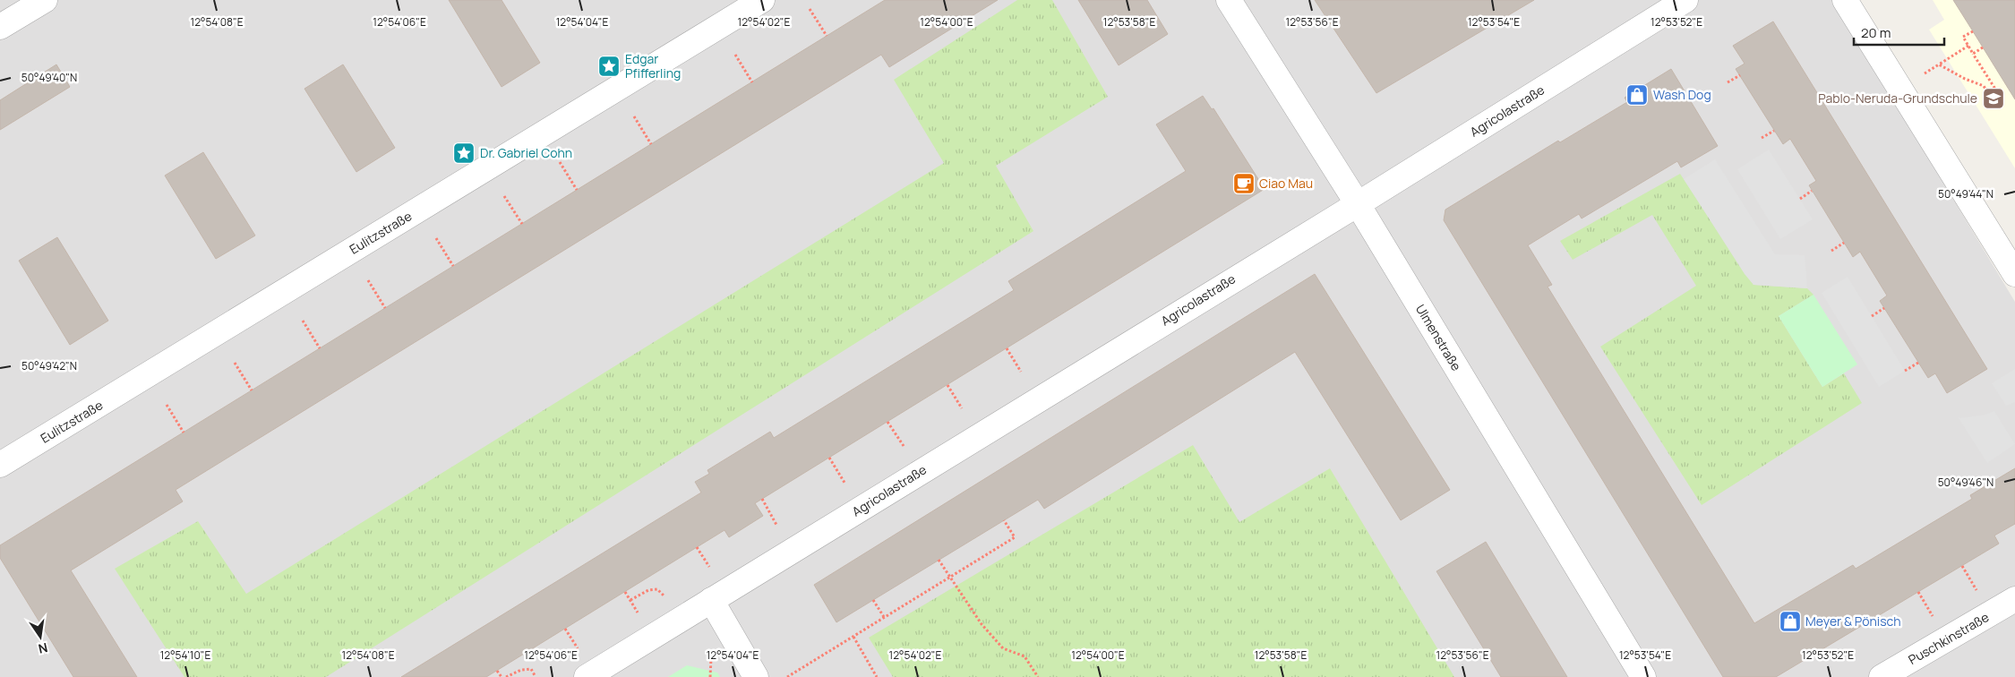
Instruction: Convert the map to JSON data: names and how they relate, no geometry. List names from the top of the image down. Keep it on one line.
{"streets":{"street":["Agricolastraße","Eulitzstraße","Ulmenstraße","Puschkinstraße"]},"crossings":[["Agricolastraße","Ulmenstraße"]],"places":{"place":["Edgar Pfifferling","Dr. Gabriel Cohn"],"shop":["Wash Dog","Meyer & Pönisch"],"school or university":["Pablo-Neruda-Grundschule"],"cafe":["Ciao Mau"]},"scale_bar":"20 m","north":"bottom","coordinates":["12°54'08\"E","12°54'06\"E","12°54'04\"E","12°54'02\"E","12°54'00\"E","12°53'58\"E","12°53'56\"E","12°53'54\"E","12°53'52\"E","50°49'40\"N","50°49'44\"N","50°49'42\"N","50°49'46\"N","12°54'10\"E"]}
